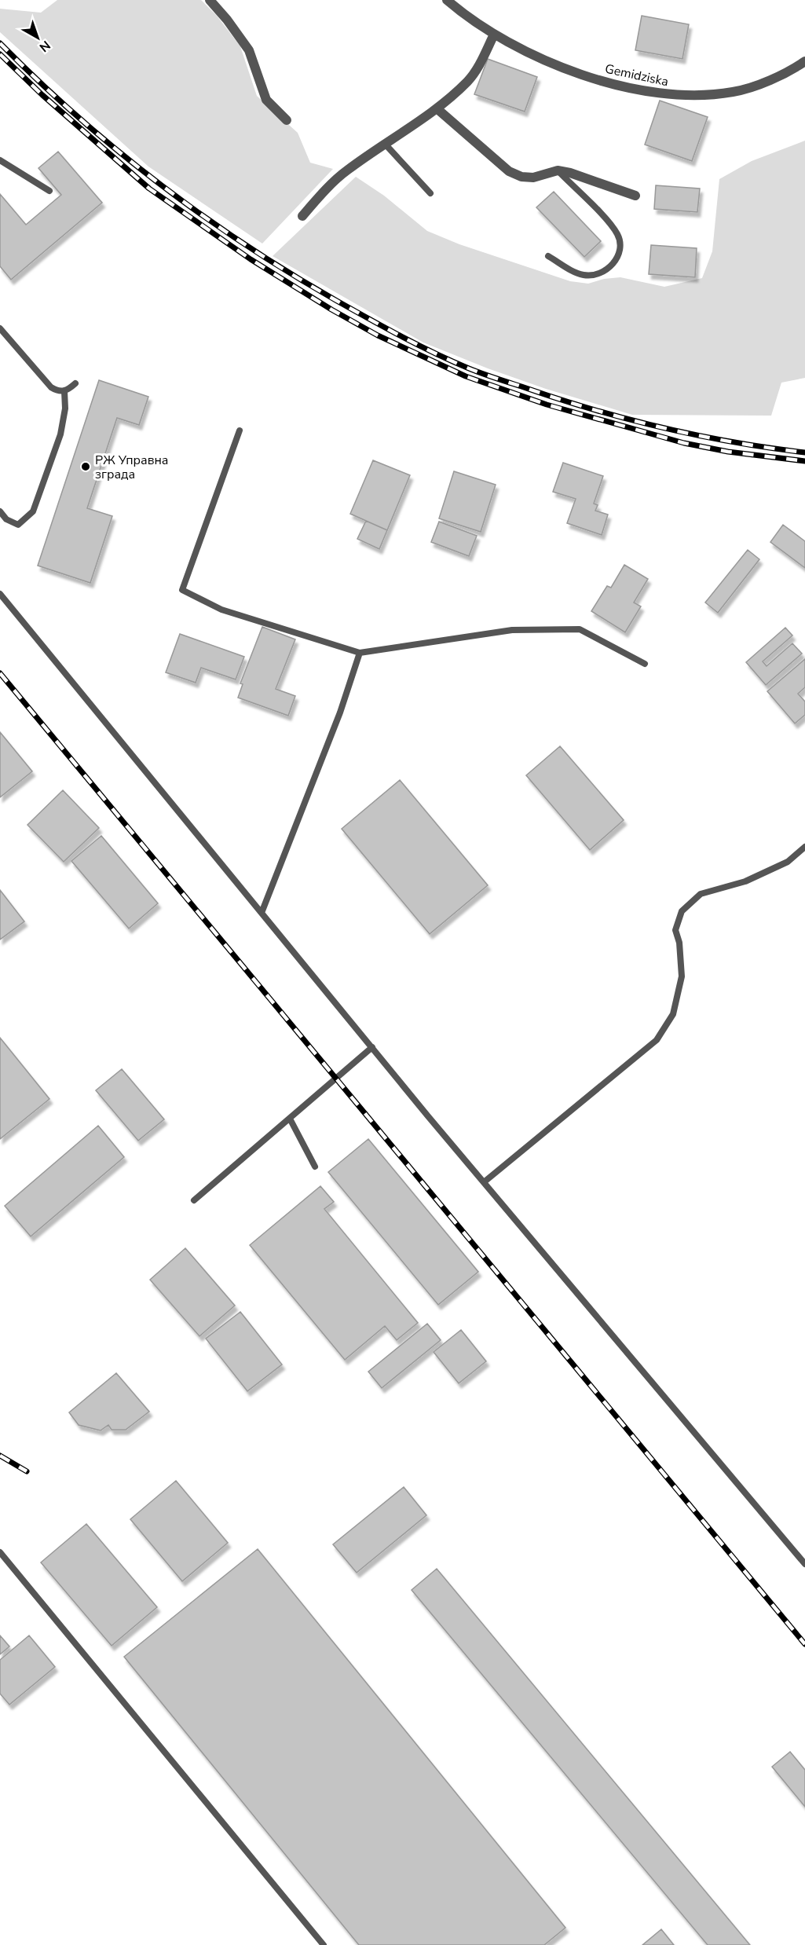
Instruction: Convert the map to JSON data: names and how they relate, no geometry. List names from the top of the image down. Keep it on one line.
{"streets":{"street":["Gemidziska"]},"places":["РЖ Управна зграда"],"north":"bottom right"}
